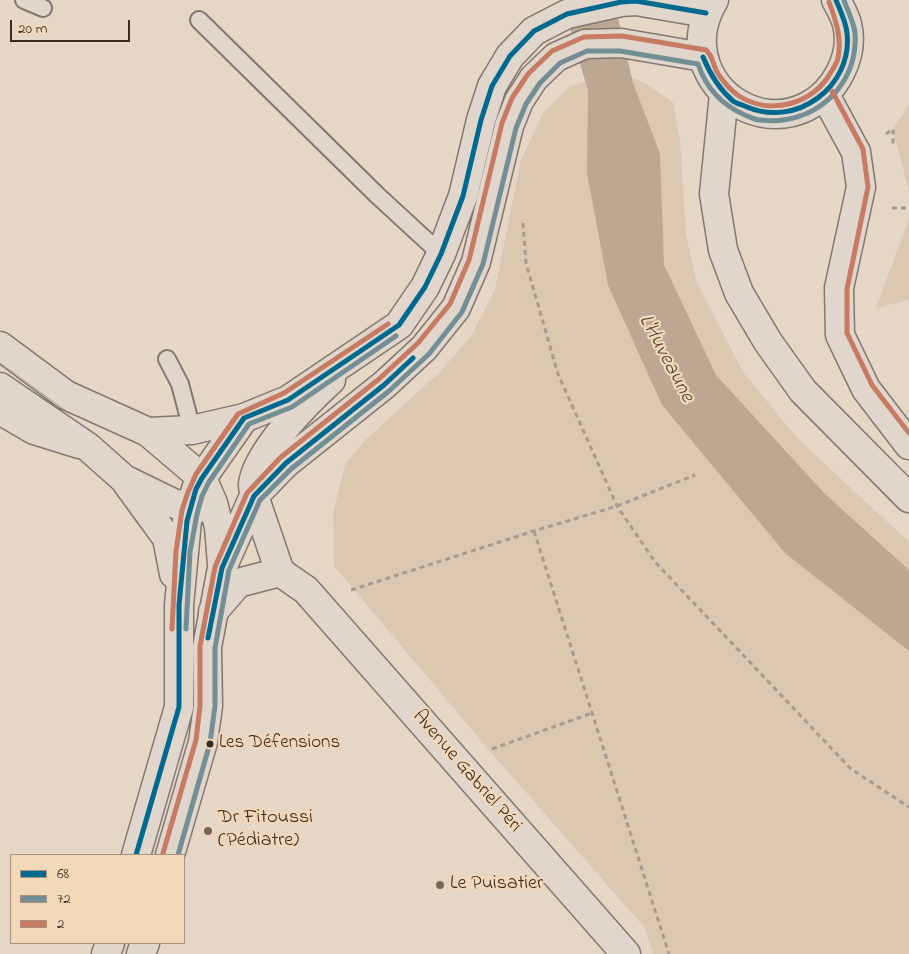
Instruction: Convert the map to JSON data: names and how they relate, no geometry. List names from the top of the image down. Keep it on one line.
{"streets":{"main road":["Avenue Gabriel Péri"]},"water":["L'Huveaune"],"places":["Les Défensions","Dr Fitoussi (Pédiatre)","Le Puisatier"],"lines":["transit line 68","transit line 72","transit line 2"],"legend":["68","72","2"],"scale_bar":"20 m"}
